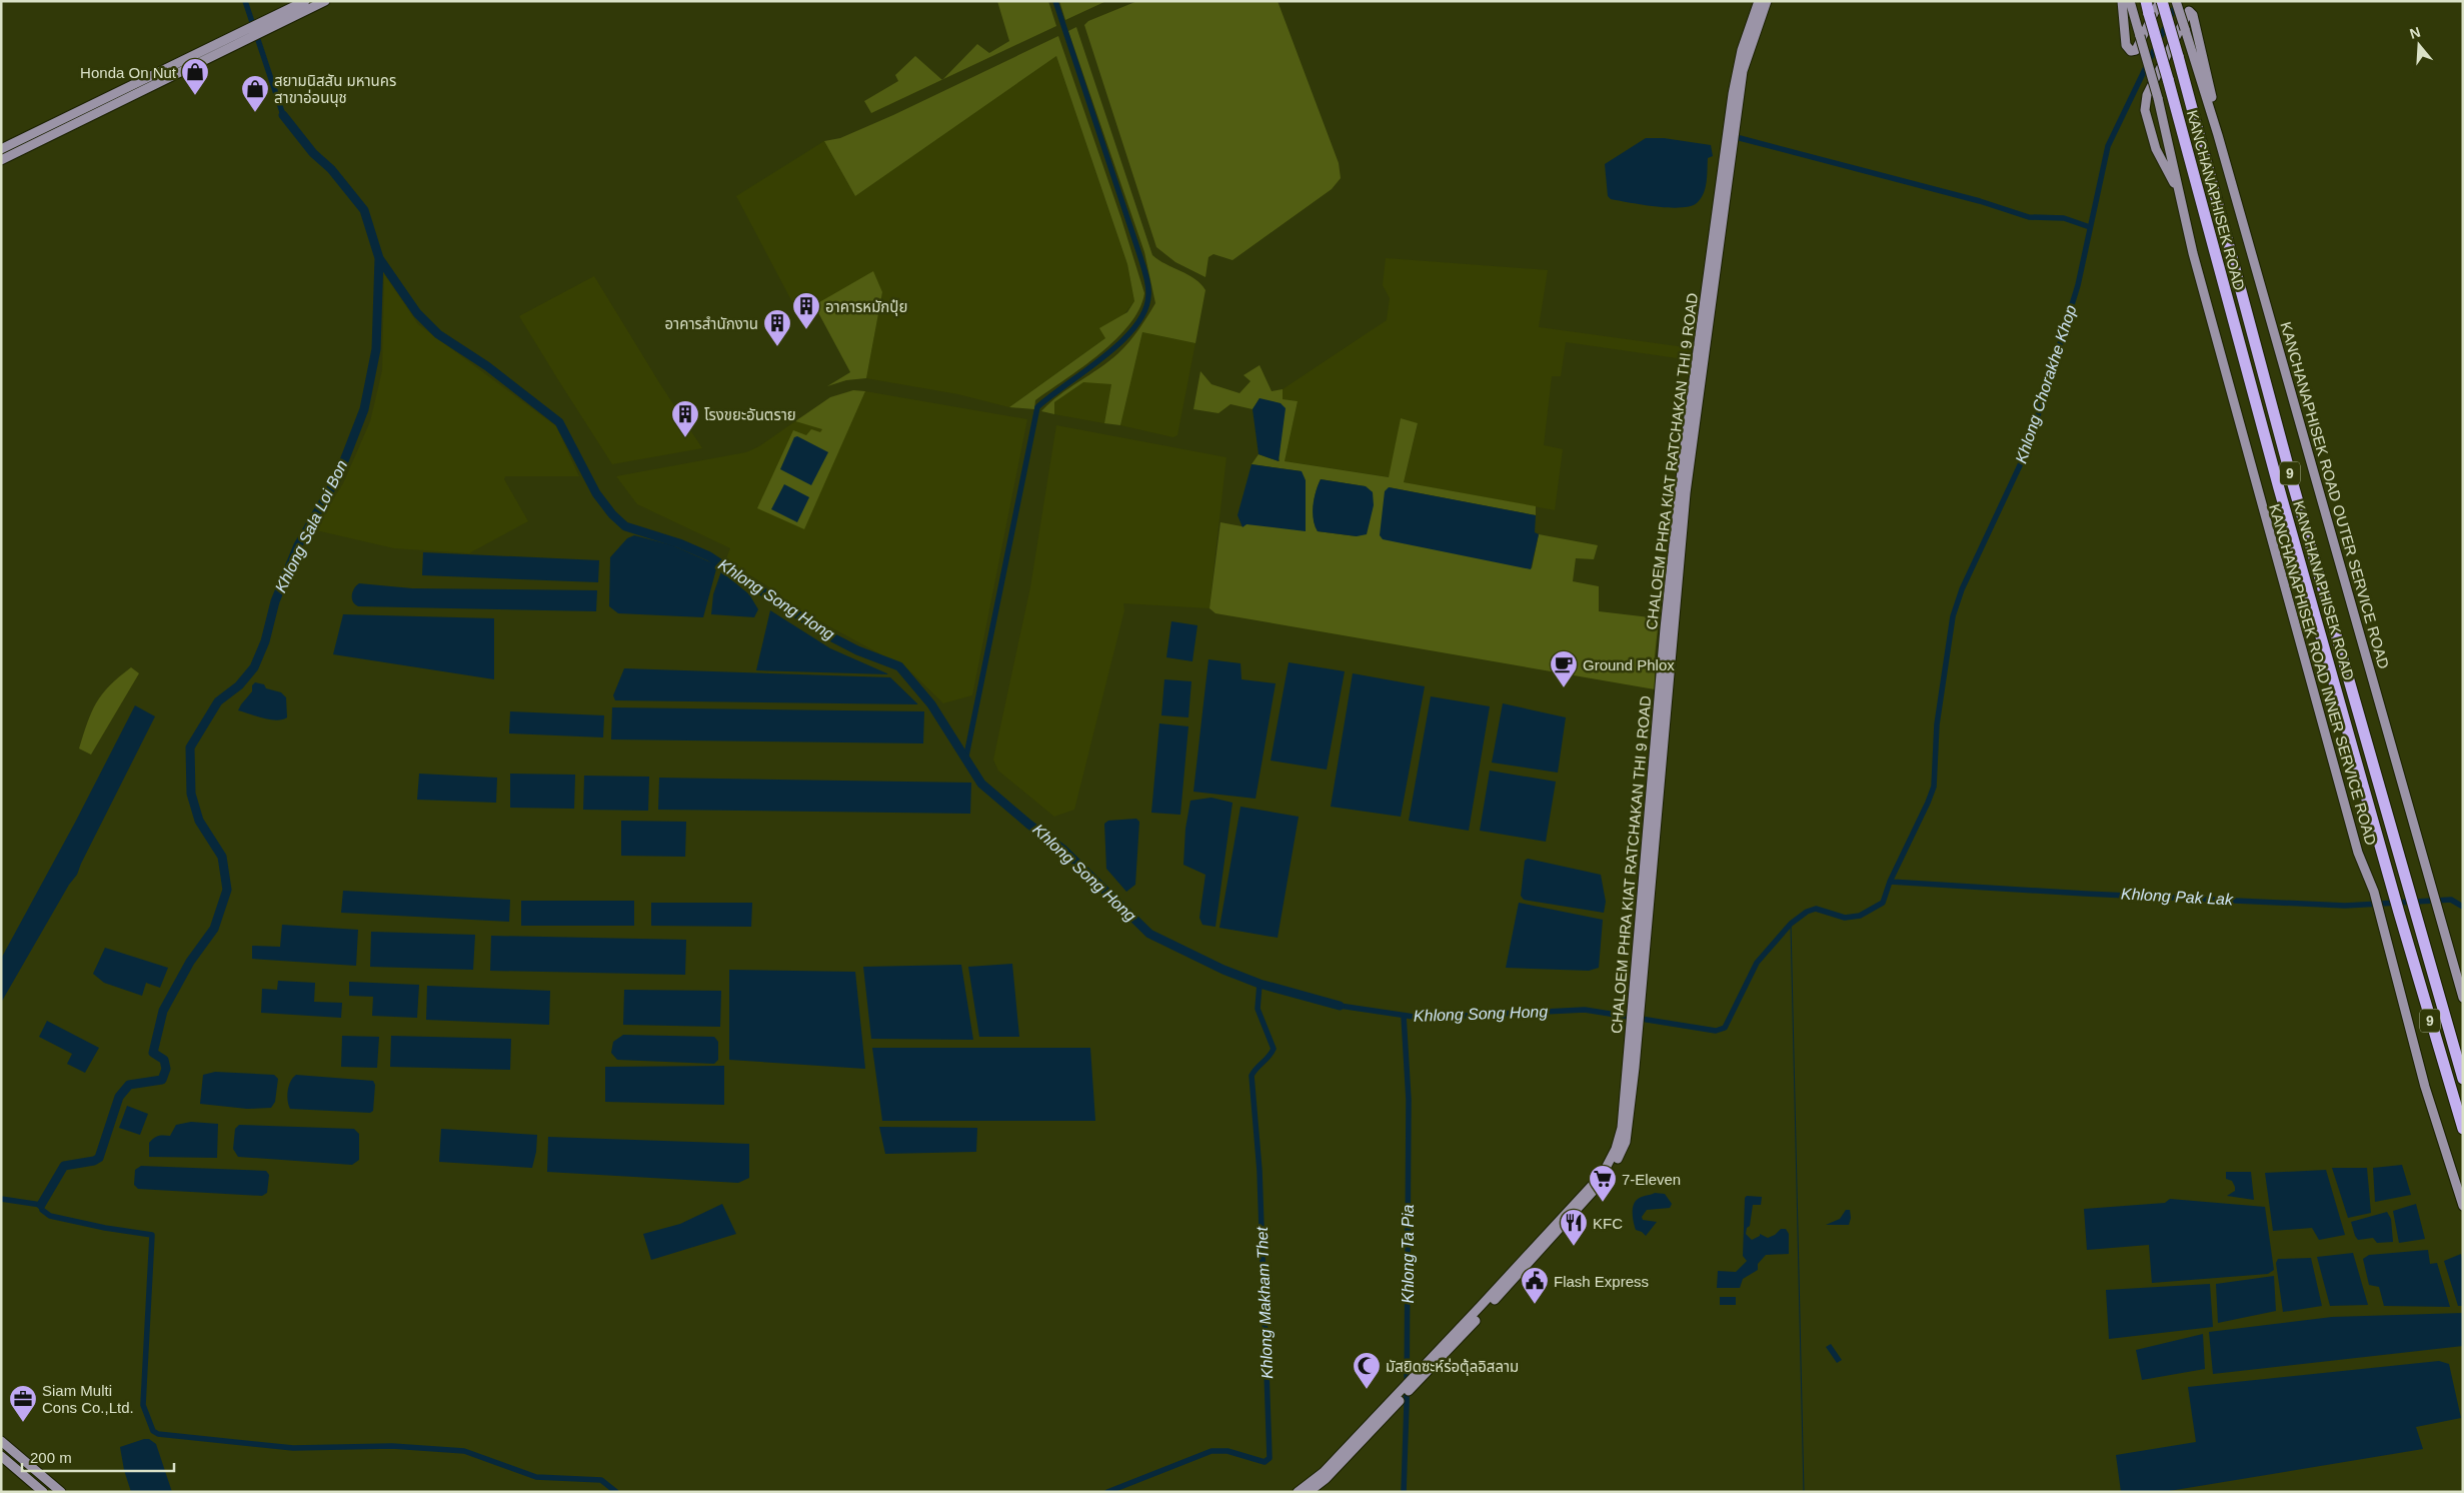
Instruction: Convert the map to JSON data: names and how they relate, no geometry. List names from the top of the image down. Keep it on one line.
{"streets":{"highway":["KANCHANAPHISEK ROAD","9"],"main road":["CHALOEM PHRA KIAT RATCHAKAN THI 9 ROAD","KANCHANAPHISEK ROAD OUTER SERVICE ROAD","KANCHANAPHISEK ROAD INNER SERVICE ROAD"]},"water":["Khlong Chorakhe Khop","Khlong Sala Loi Bon","Khlong Song Hong","Khlong Pak Lak","Khlong Ta Pia","Khlong Makham Thet"],"places":{"shop":["Honda On Nut","สยามนิสสัน มหานคร สาขาอ่อนนุช"],"building":["อาคารหมักปุ๋ย","อาคารสำนักงาน","โรงขยะอันตราย"],"cafe":["Ground Phlox"],"supermarket":["7-Eleven"],"restaurant":["KFC"],"public building":["Flash Express"],"mosque":["มัสยิดซะห์ร่อตุ้ลอิสลาม"],"office":["Siam Multi Cons Co.,Ltd."]},"scale_bar":"200 m","north":"top"}
